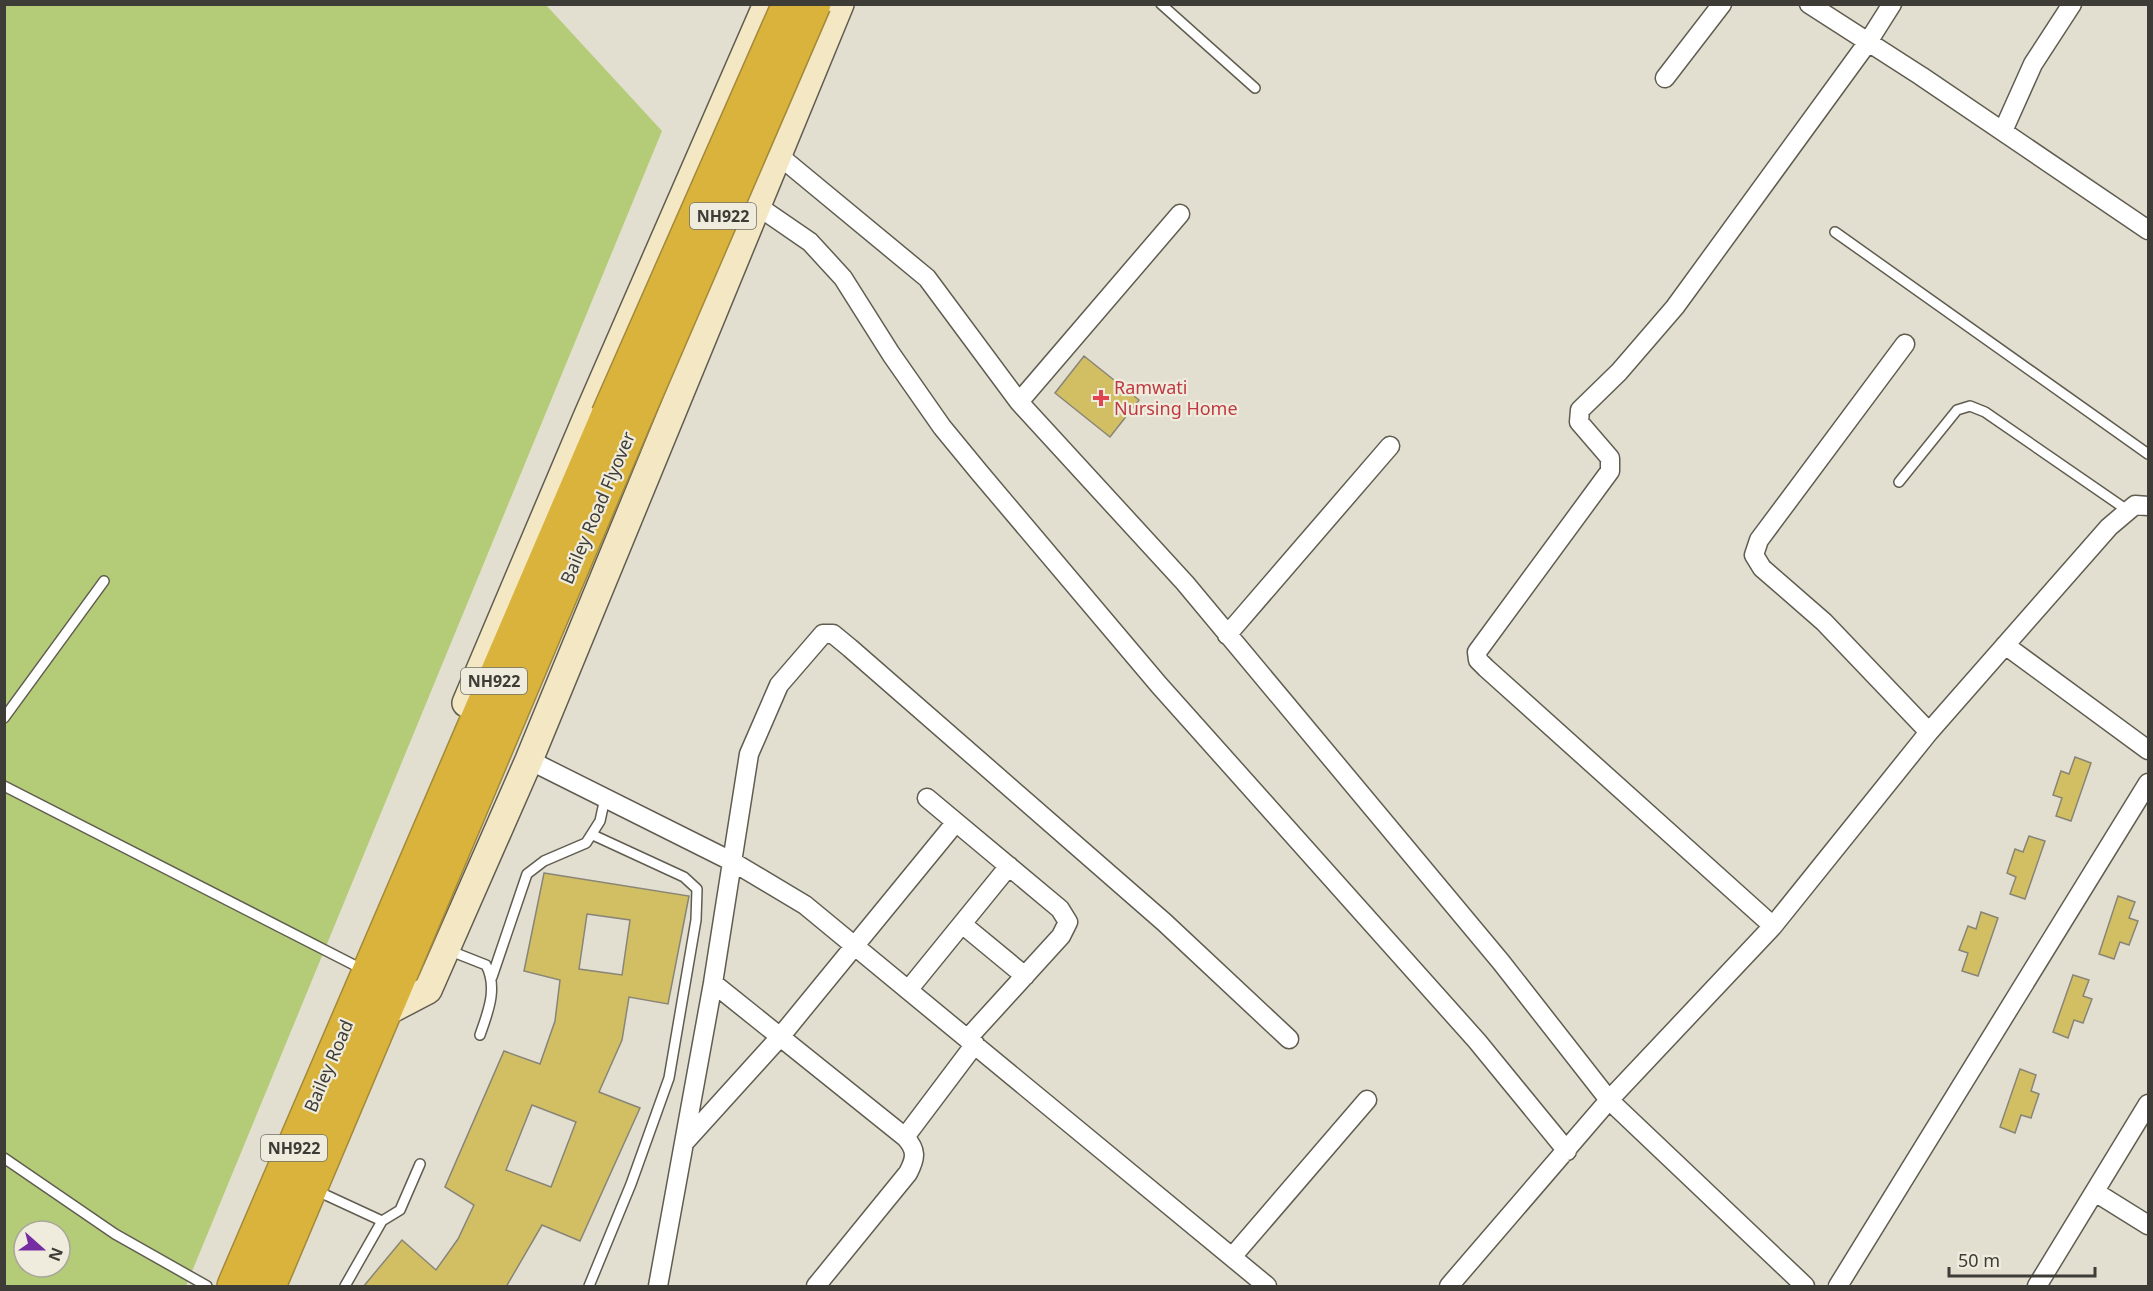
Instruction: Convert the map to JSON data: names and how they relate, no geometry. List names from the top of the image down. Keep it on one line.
{"streets":{"highway":["NH922","Bailey Road Flyover","Bailey Road"]},"crossings":[["Bailey Road Flyover","Bailey Road"]],"places":{"health":["Ramwati Nursing Home"]},"scale_bar":"50 m","north":"right"}
